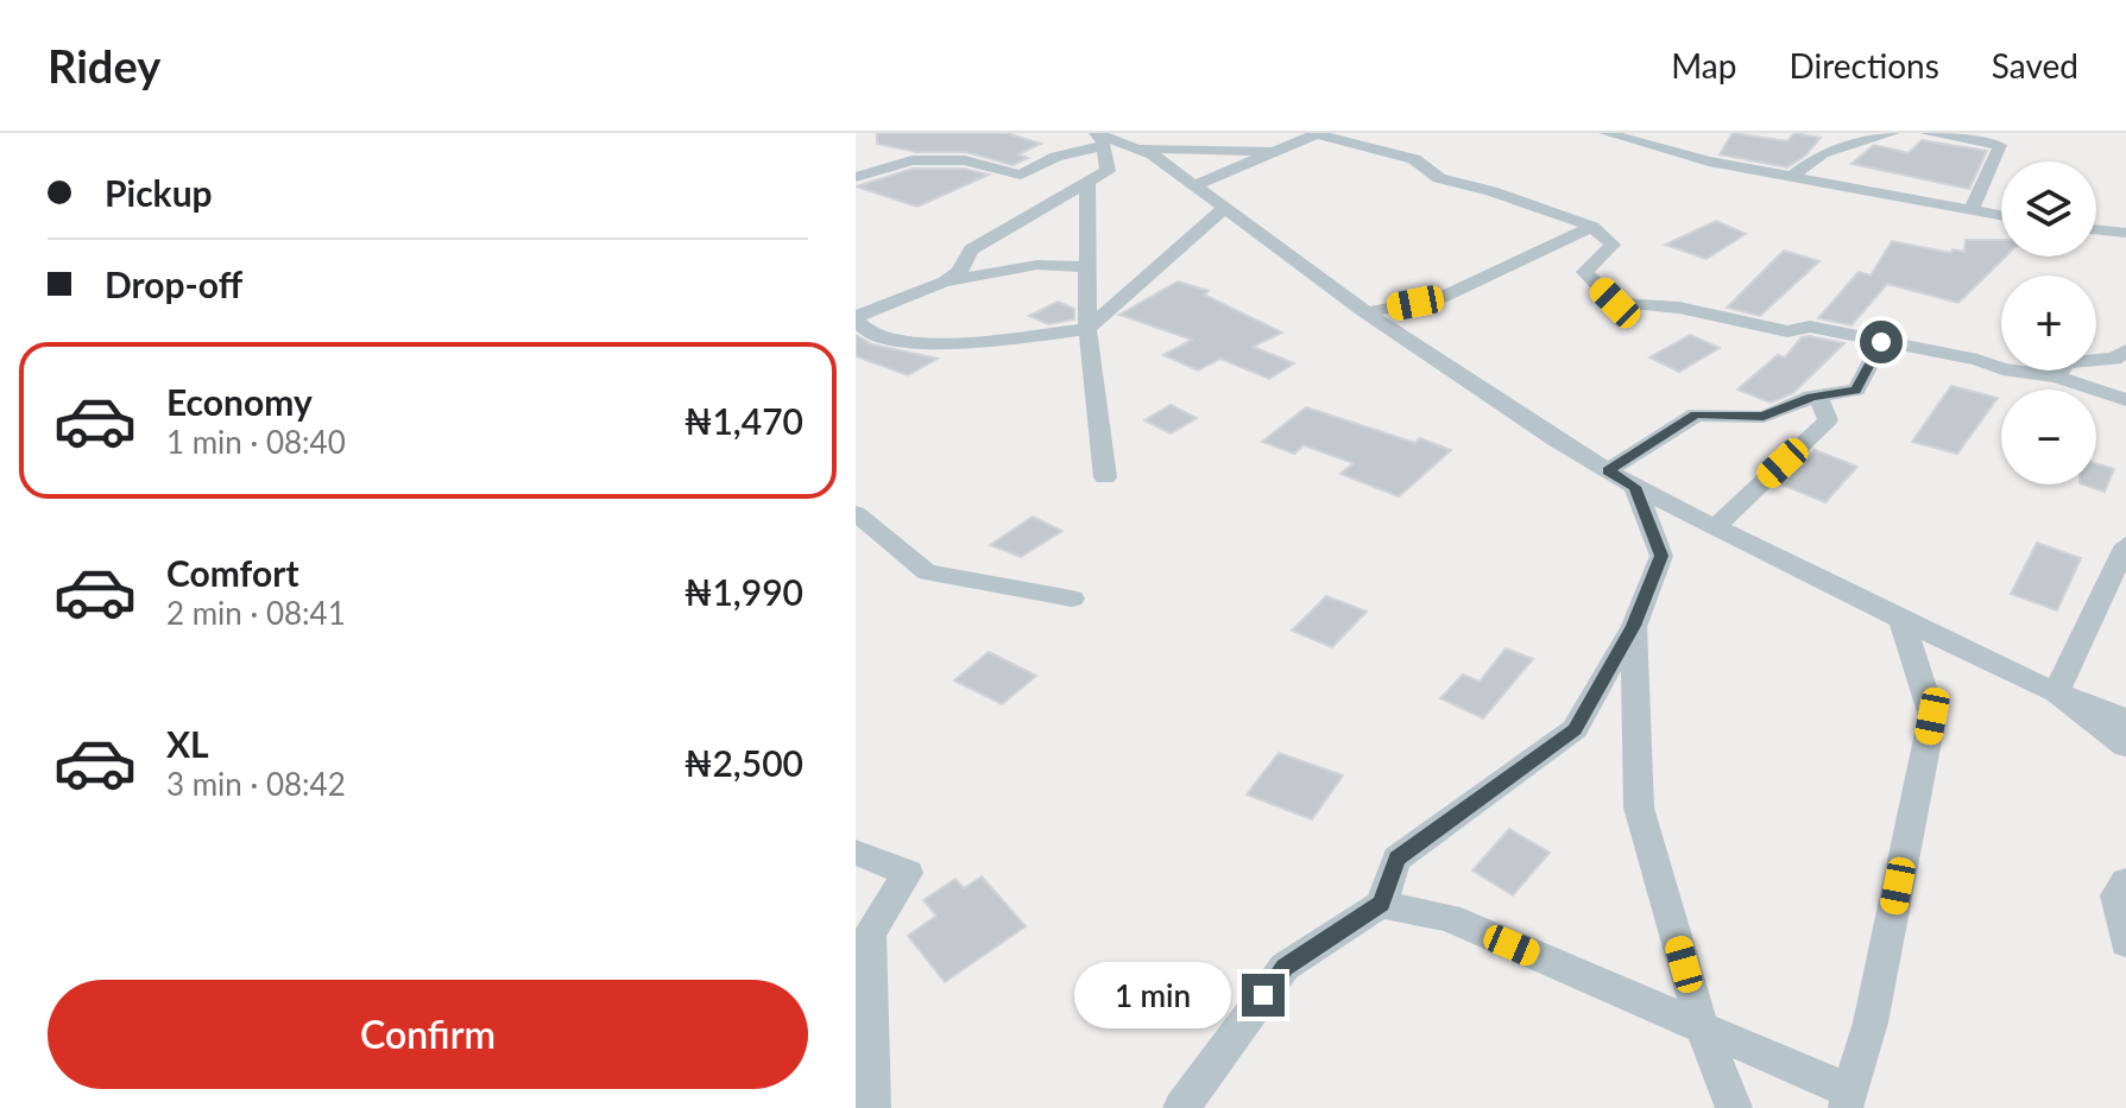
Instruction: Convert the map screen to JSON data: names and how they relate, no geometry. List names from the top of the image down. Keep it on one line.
{"page":{"header":"Ridey","nav":["Map","Directions","Saved"],"banner":["Pickup","Drop-off"],"map_buttons":["+","−"],"list":[{"name":"Economy","note":"1 min · 08:40","value":"₦1,470"},{"name":"Comfort","note":"2 min · 08:41","value":"₦1,990"},{"name":"XL","note":"3 min · 08:42","value":"₦2,500"}],"buttons":"Confirm","bubble":"1 min"}}
